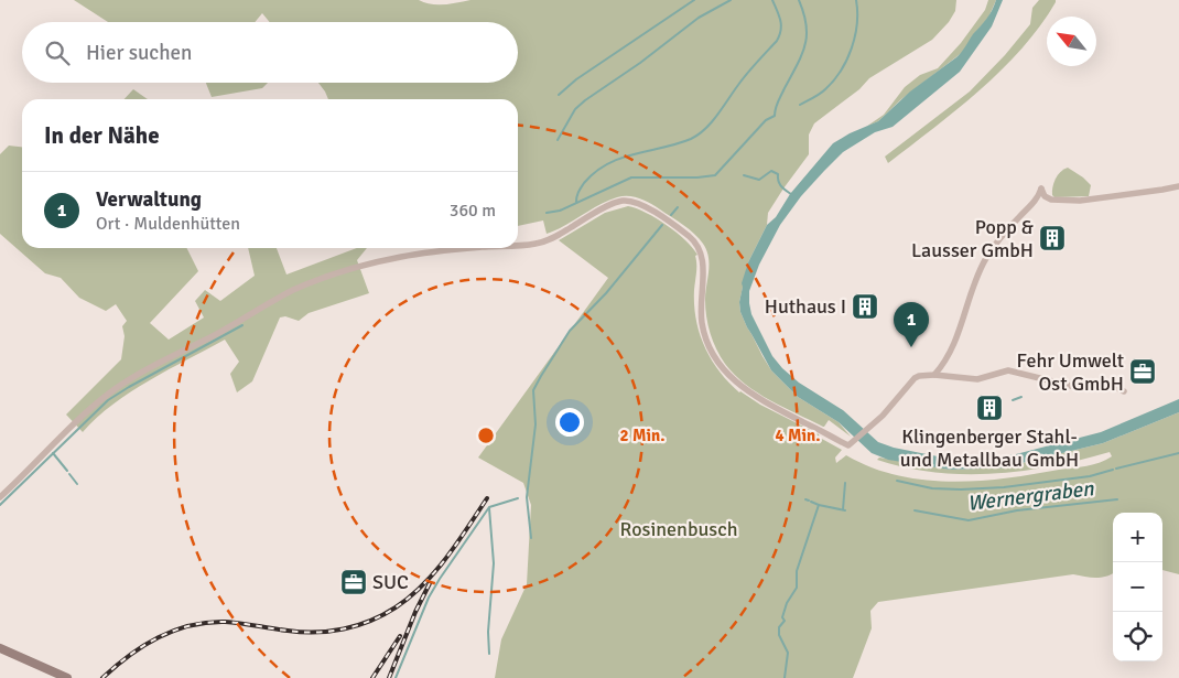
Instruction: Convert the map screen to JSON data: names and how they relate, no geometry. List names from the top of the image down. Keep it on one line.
{"water":["Wernergraben"],"parks":["Rosinenbusch"],"places":{"building":["Popp & Lausser GmbH","Huthaus I","Klingenberger Stahl- und Metallbau GmbH"],"office":["Fehr Umwelt Ost GmbH","SUC"]},"north":"top left","page":{"search":"Hier suchen","heading":"In der Nähe","list":[{"mark":"1","name":"Verwaltung","note":"Ort · Muldenhütten","value":"360 m"}],"pins":"1","map_buttons":["+","−"]},"rings":["2 Min.","4 Min."]}
